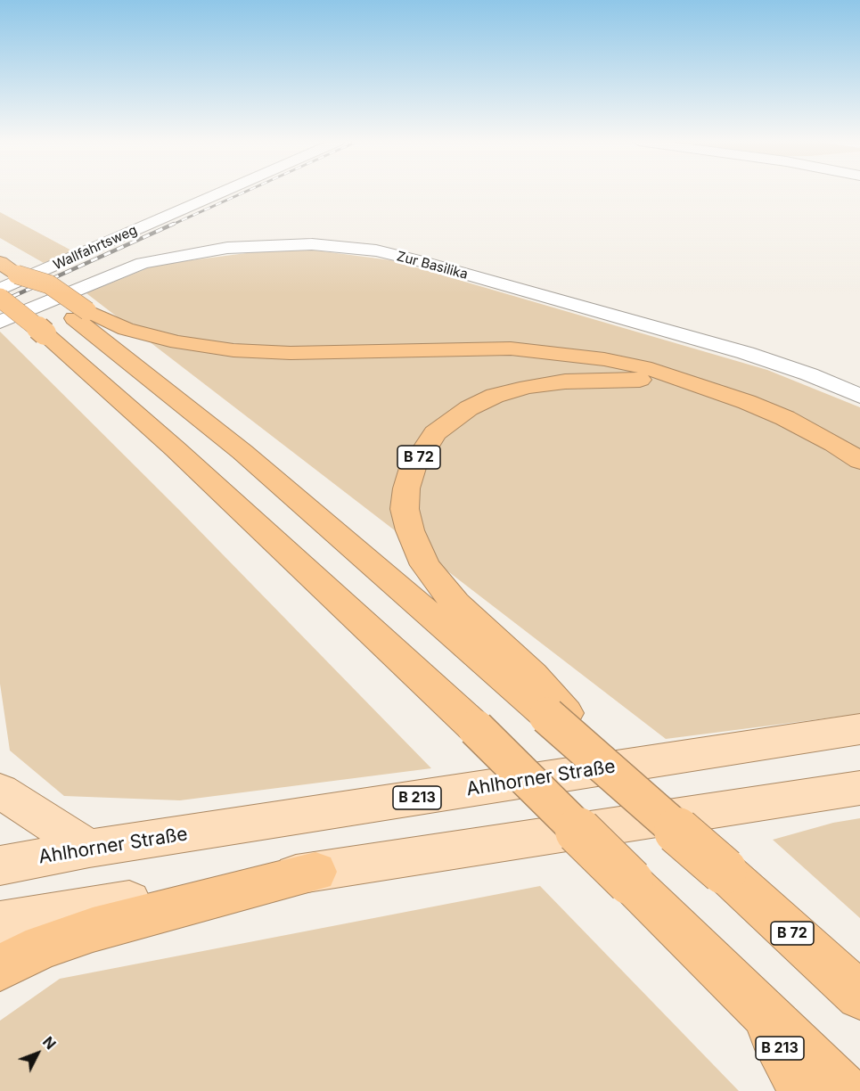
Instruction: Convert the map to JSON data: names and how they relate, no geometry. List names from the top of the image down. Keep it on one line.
{"streets":{"highway":["B 72","B 213"],"main road":["Ahlhorner Straße"],"street":["Wallfahrtsweg","Zur Basilika"]},"north":"top right"}
